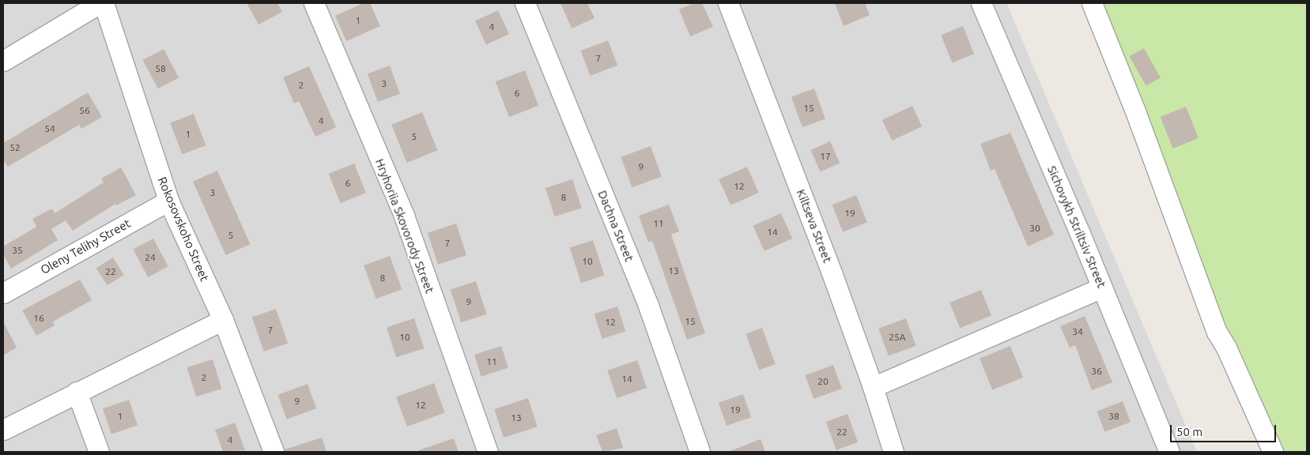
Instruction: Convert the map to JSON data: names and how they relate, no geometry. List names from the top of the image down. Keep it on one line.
{"streets":{"street":["Hryhoriia Skovorody Street","Dachna Street","Kiltseva Street","Sichovykh Striltsiv Street","Rokosovskoho Street","Oleny Telihy Street"]},"crossings":[["Rokosovskoho Street","Oleny Telihy Street"]],"house_numbers":["1","4","7","58","3","2","6","15","56","4","54","1","5","52","17","9","6","12","3","8","19","11","30","14","5","7","35","24","10","13","22","8","9","16","15","12","7","34","10","25А","11","36","2","14","20","9","12","19","1","38","13","22","4"],"scale_bar":"50 m"}
